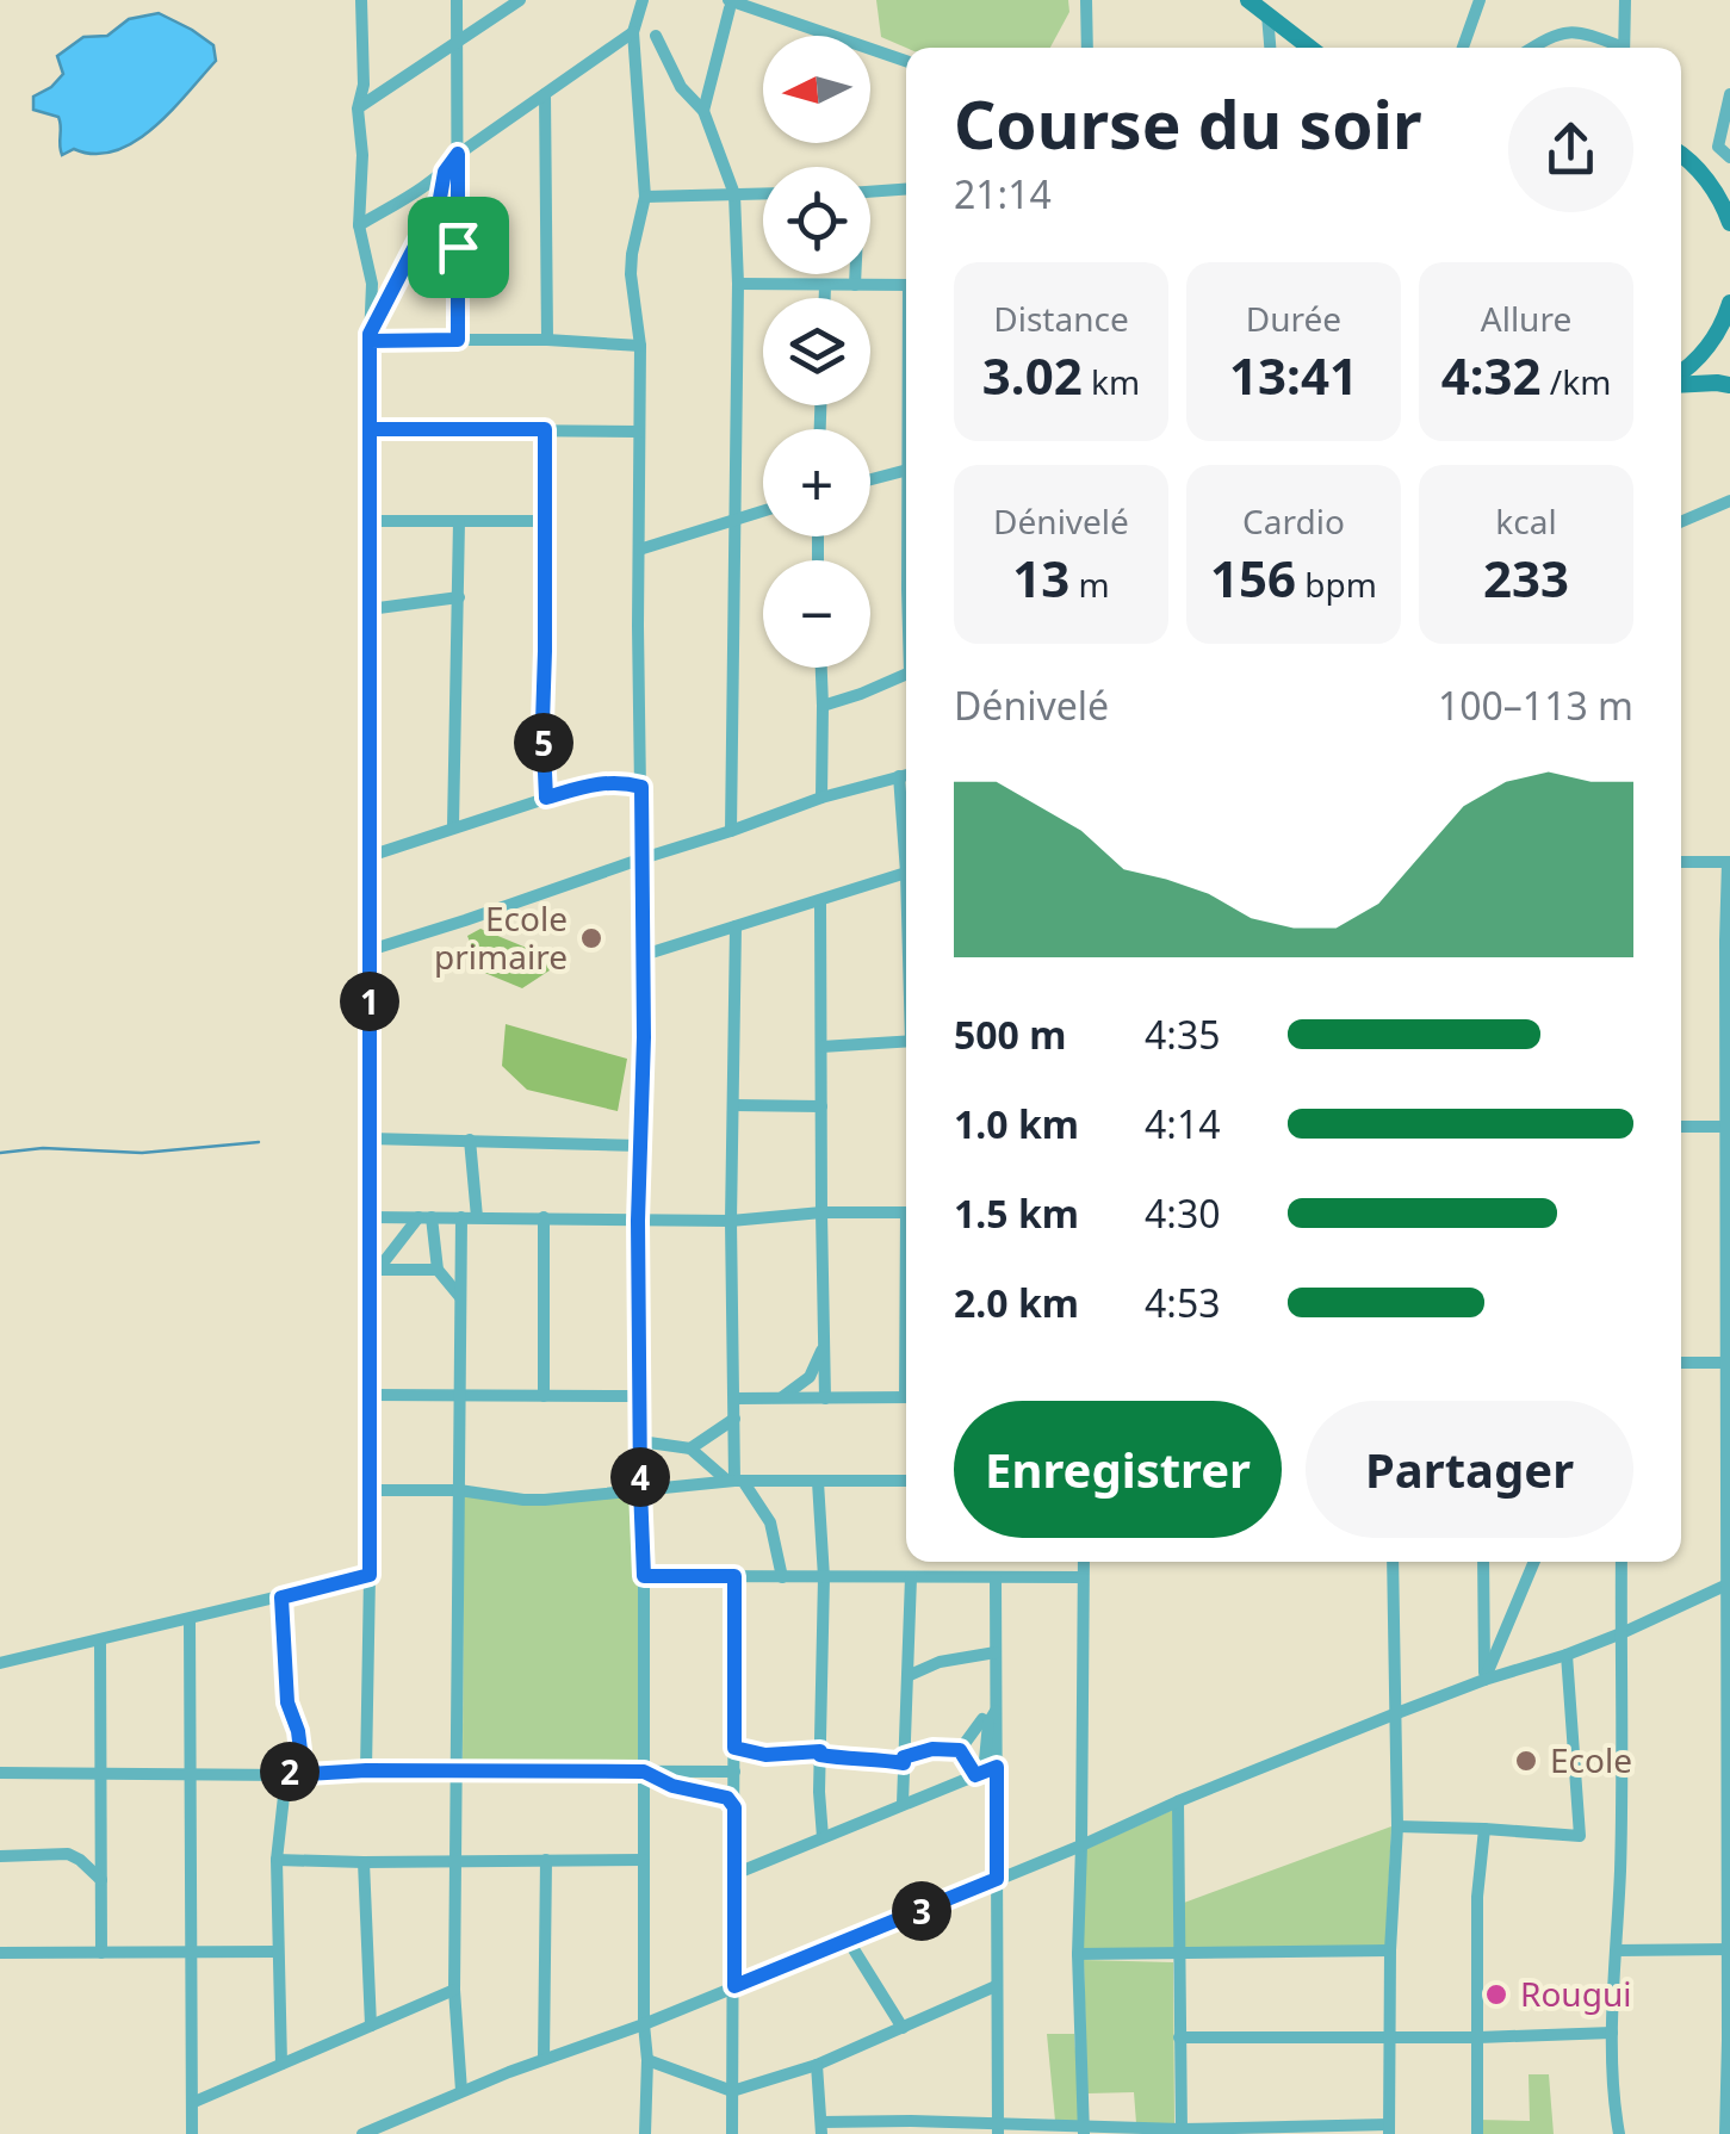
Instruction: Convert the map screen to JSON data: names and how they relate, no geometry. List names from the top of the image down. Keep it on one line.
{"places":["Ecole primaire","Ecole","Rougui"],"north":"left","page":{"map_buttons":["+","−"],"heading":["Course du soir","21:14"],"stats":[["Distance","3.02 km"],["Durée","13:41"],["Allure","4:32 /km"],["Dénivelé","13 m"],["Cardio","156 bpm"],["kcal","233"]],"chart":["Dénivelé","100–113 m"],"pins":["5","1","4","2","3"],"list":[{"name":"500 m","note":"4:35"},{"name":"1.0 km","note":"4:14"},{"name":"1.5 km","note":"4:30"},{"name":"2.0 km","note":"4:53"}],"buttons":["Enregistrer","Partager"]}}
